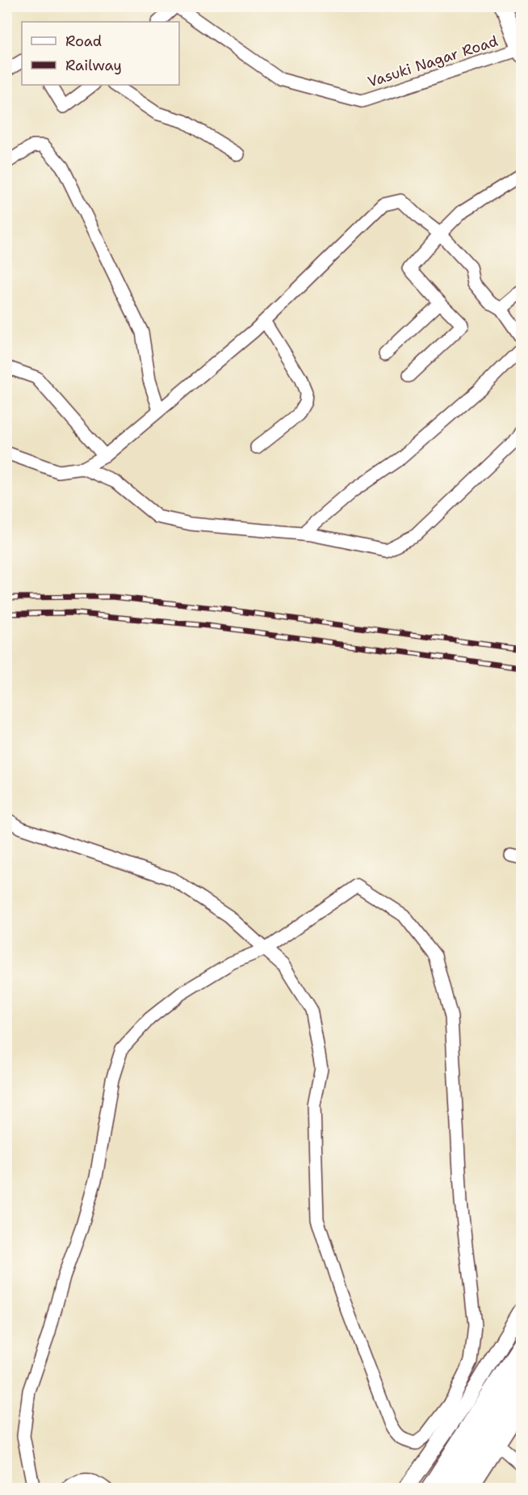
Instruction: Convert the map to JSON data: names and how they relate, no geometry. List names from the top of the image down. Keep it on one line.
{"streets":{"street":["Vasuki Nagar Road"]},"legend":["Road","Railway"]}
